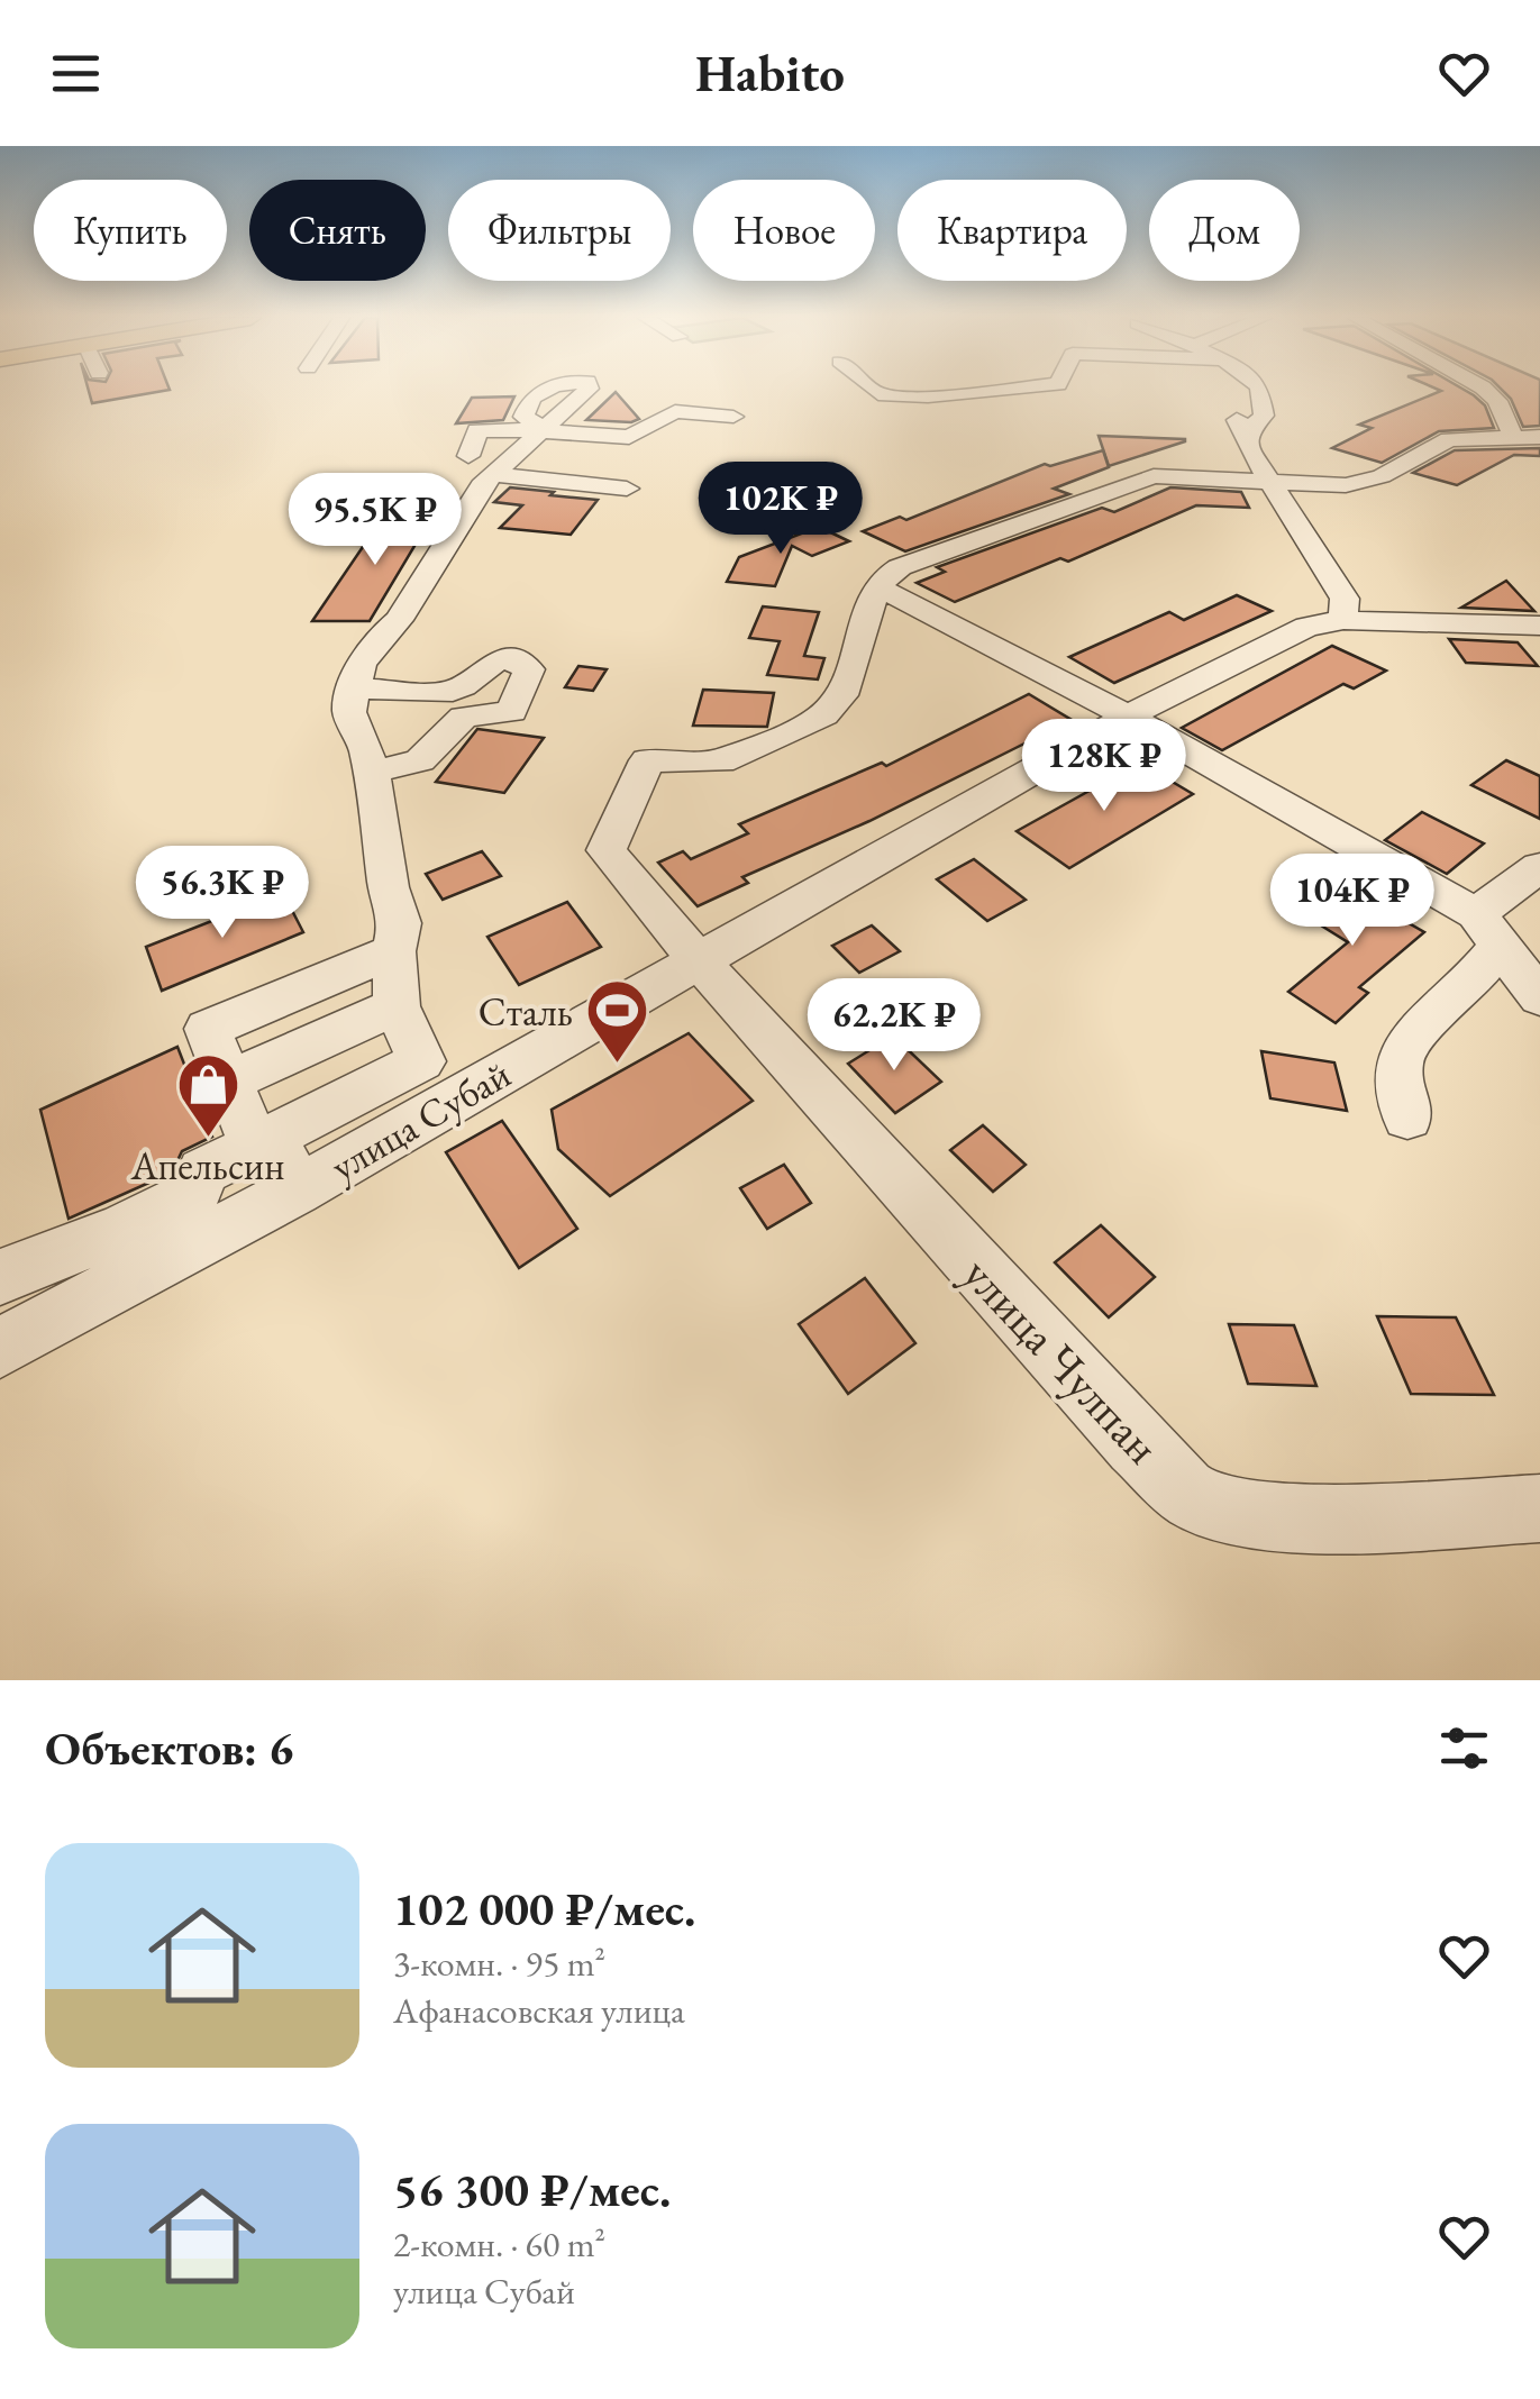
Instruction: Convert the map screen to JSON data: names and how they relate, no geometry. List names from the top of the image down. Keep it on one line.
{"streets":{"street":["улица Субай","улица Чулпан"]},"crossings":[["улица Субай","улица Чулпан"]],"places":{"sports":["Сталь"],"shop":["Апельсин"]},"page":{"header":"Habito","chip":["Купить","Снять","Фильтры","Новое","Квартира","Дом"],"price":["102K ₽","95.5K ₽","128K ₽","56.3K ₽","104K ₽","62.2K ₽"],"heading":"Объектов: 6","list":[{"name":"102 000 ₽/мес.","note":"3-комн. · 95 m² · Афанасовская улица"},{"name":"56 300 ₽/мес.","note":"2-комн. · 60 m² · улица Субай"}]}}
